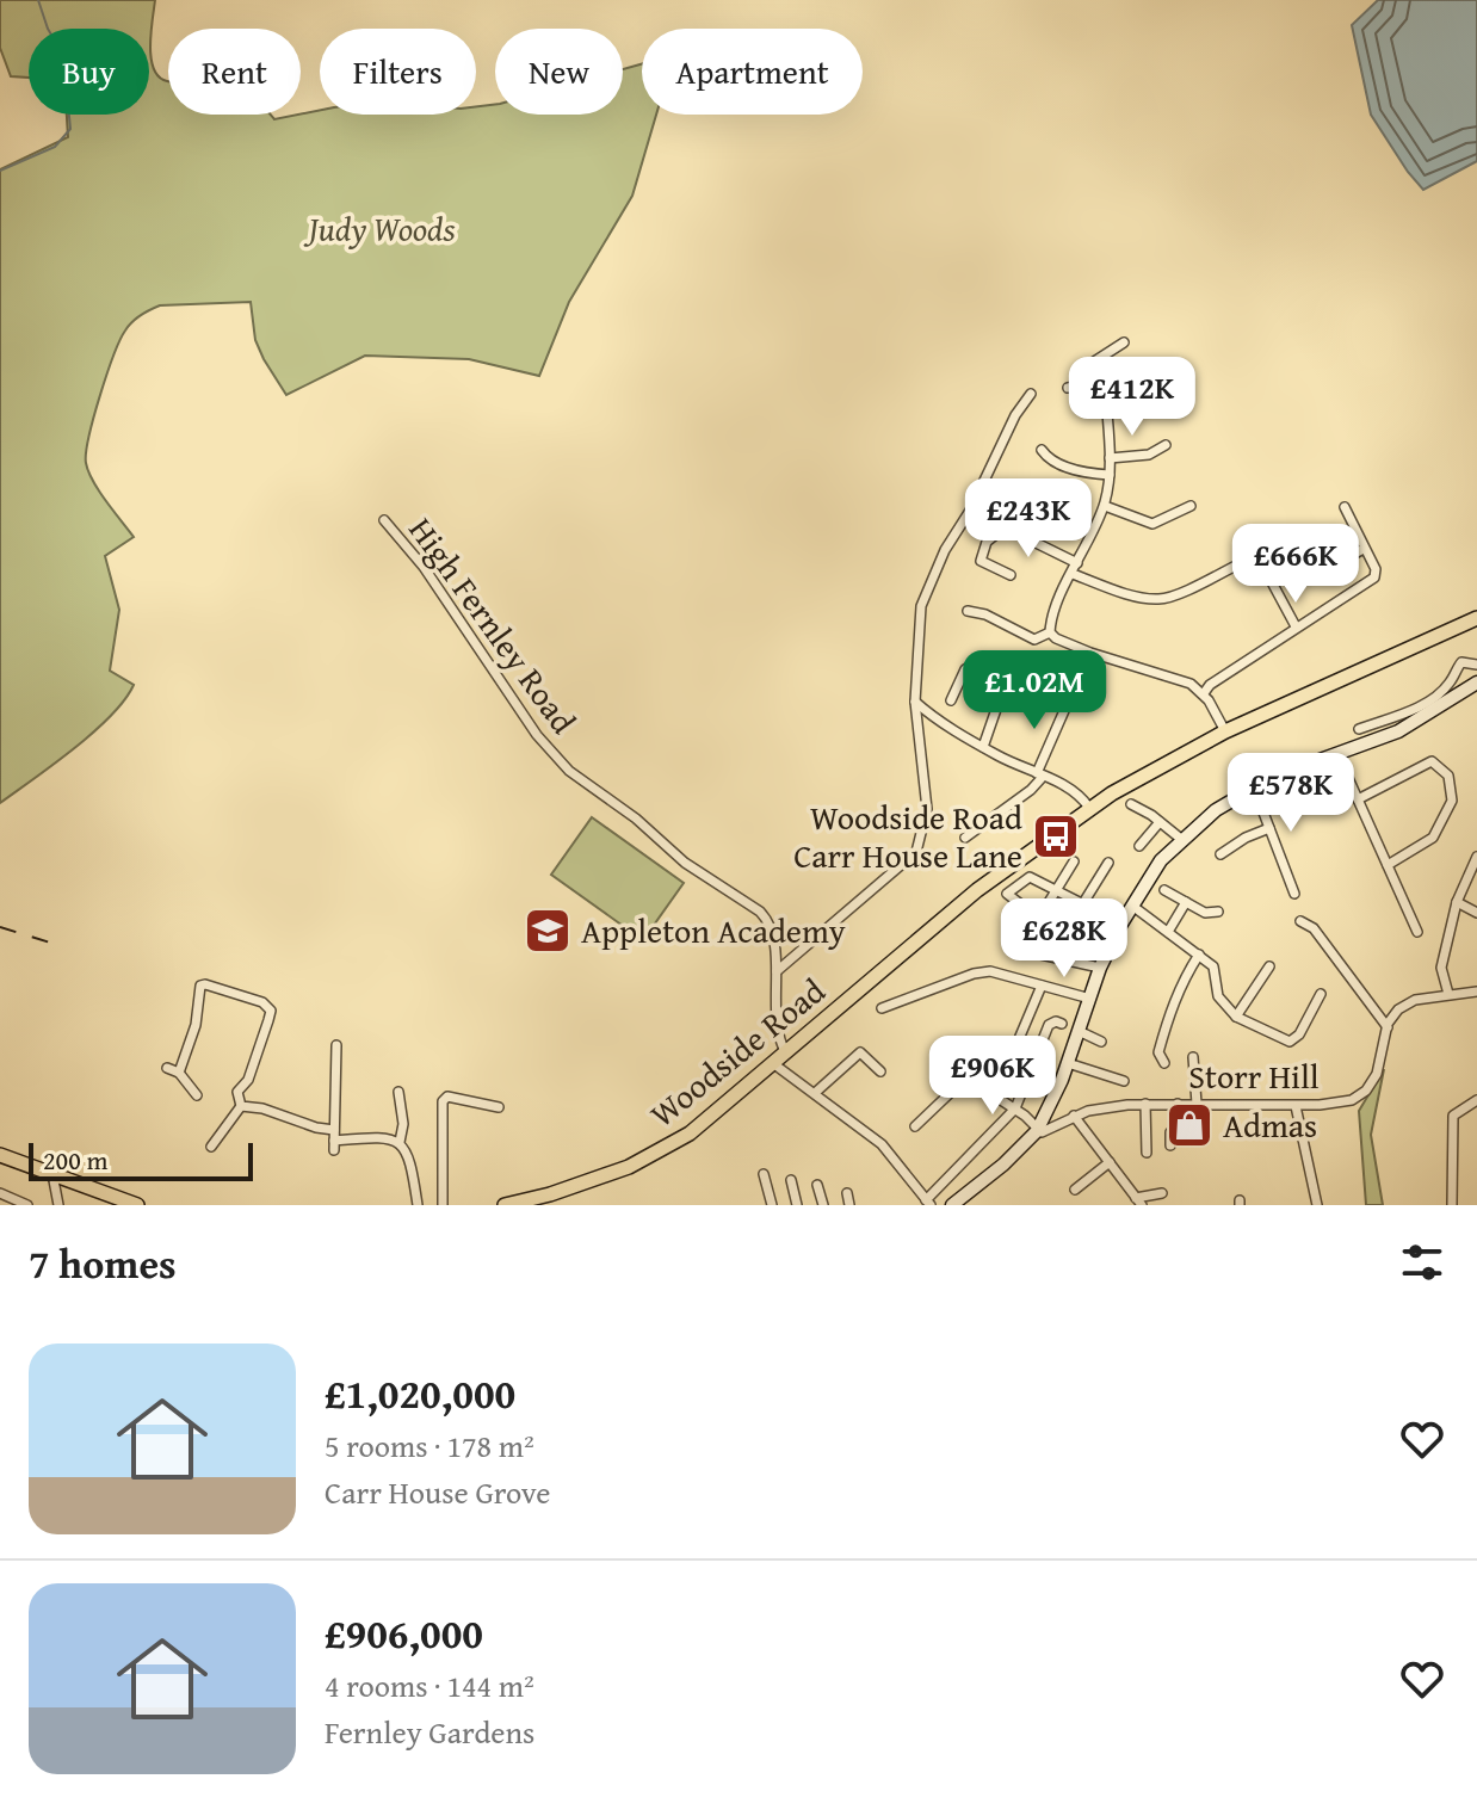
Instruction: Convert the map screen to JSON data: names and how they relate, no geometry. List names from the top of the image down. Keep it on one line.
{"streets":{"main road":["Woodside Road"],"street":["High Fernley Road","Storr Hill"]},"crossings":[["High Fernley Road","Woodside Road"]],"parks":["Judy Woods"],"places":{"bus stop":["Woodside Road Carr House Lane"],"school or university":["Appleton Academy"],"shop":["Admas"]},"scale_bar":"200 m","page":{"chip":["Buy","Rent","Filters","New","Apartment"],"price":["£412K","£243K","£666K","£1.02M","£578K","£628K","£906K"],"scale":"200 m","heading":"7 homes","list":[{"name":"£1,020,000","note":"5 rooms · 178 m² · Carr House Grove"},{"name":"£906,000","note":"4 rooms · 144 m² · Fernley Gardens"}]}}
